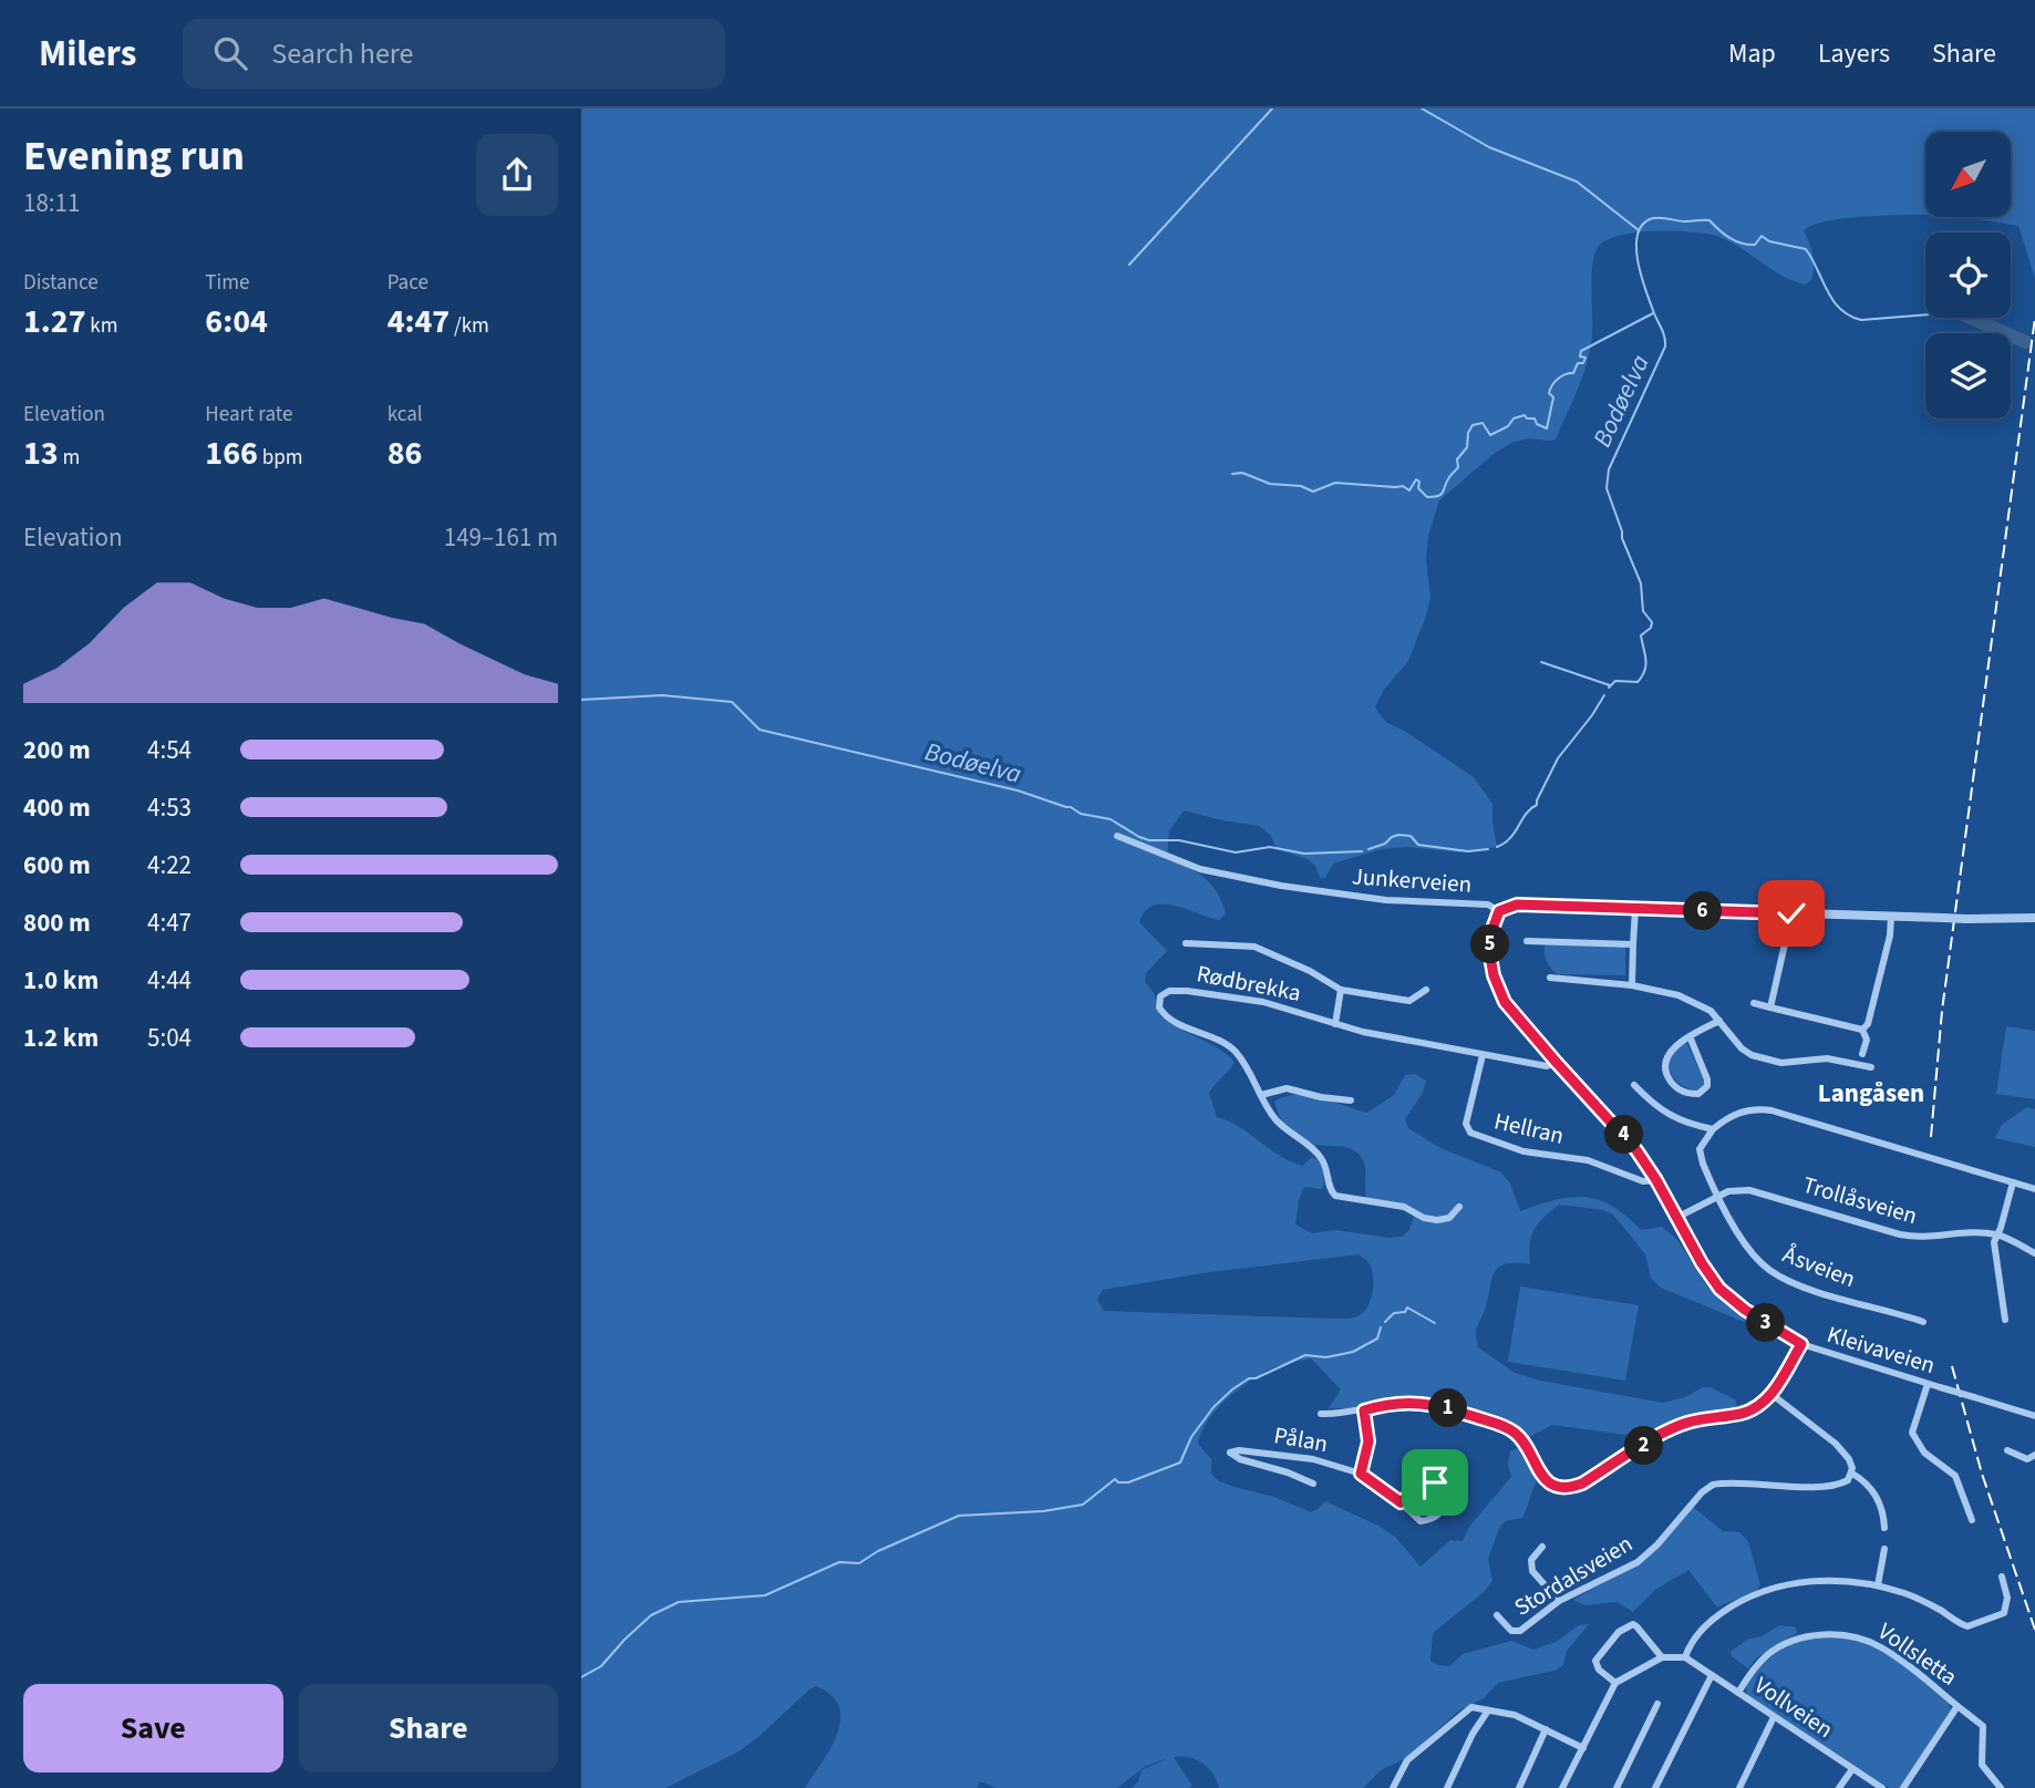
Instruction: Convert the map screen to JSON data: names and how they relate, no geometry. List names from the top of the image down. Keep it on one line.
{"streets":{"street":["Junkerveien","Rødbrekka","Hellran","Trollåsveien","Åsveien","Kleivaveien","Pålan","Stordalsveien","Vollsletta","Vollveien"]},"crossings":[["Junkerveien","Kleivaveien"],["Rødbrekka","Hellran"],["Rødbrekka","Kleivaveien"],["Hellran","Kleivaveien"],["Trollåsveien","Åsveien"],["Trollåsveien","Kleivaveien"],["Vollsletta","Vollveien"]],"districts":["Langåsen"],"water":["Bodøelva"],"north":"bottom left","page":{"header":"Milers","search":"Search here","nav":["Map","Layers","Share"],"heading":["Evening run","18:11"],"stats":[["Distance","1.27 km"],["Time","6:04"],["Pace","4:47 /km"],["Elevation","13 m"],["Heart rate","166 bpm"],["kcal","86"]],"chart":["Elevation","149–161 m"],"list":[{"name":"200 m","note":"4:54"},{"name":"400 m","note":"4:53"},{"name":"600 m","note":"4:22"},{"name":"800 m","note":"4:47"},{"name":"1.0 km","note":"4:44"},{"name":"1.2 km","note":"5:04"}],"pins":["6","5","4","3","1","2"],"buttons":["Save","Share"]}}
